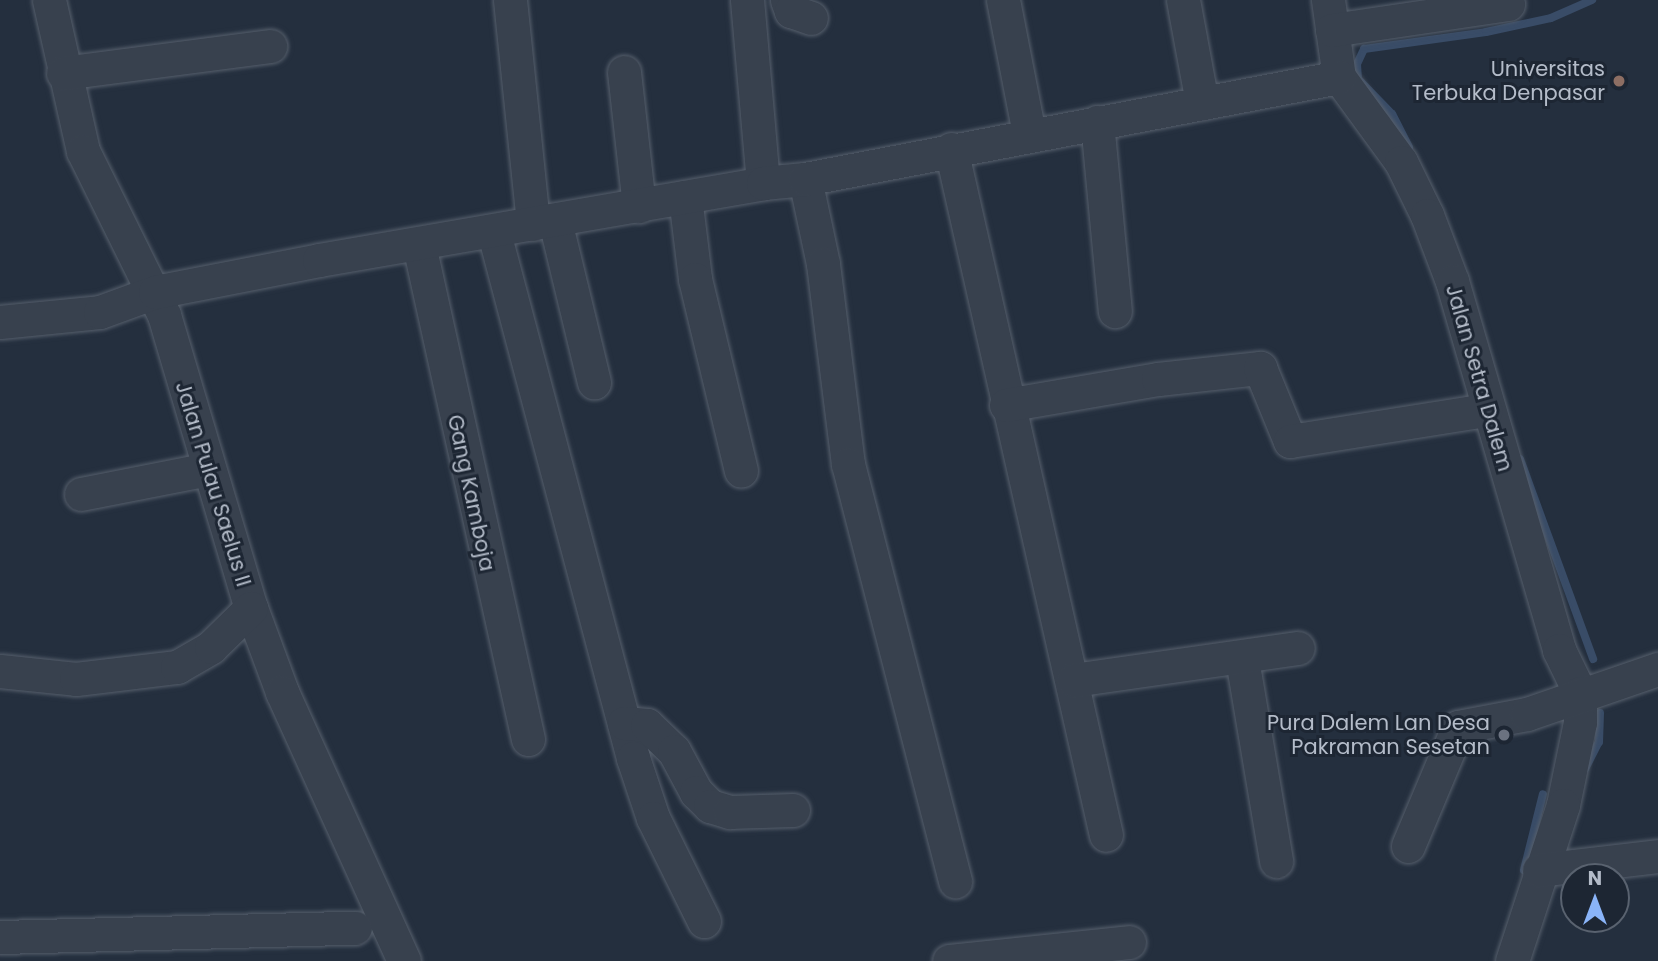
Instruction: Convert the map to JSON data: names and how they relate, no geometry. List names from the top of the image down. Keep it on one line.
{"streets":{"street":["Jalan Setra Dalem","Jalan Pulau Saelus II","Gang Kamboja"]},"places":["Universitas Terbuka Denpasar","Pura Dalem Lan Desa Pakraman Sesetan"],"north":"top"}
